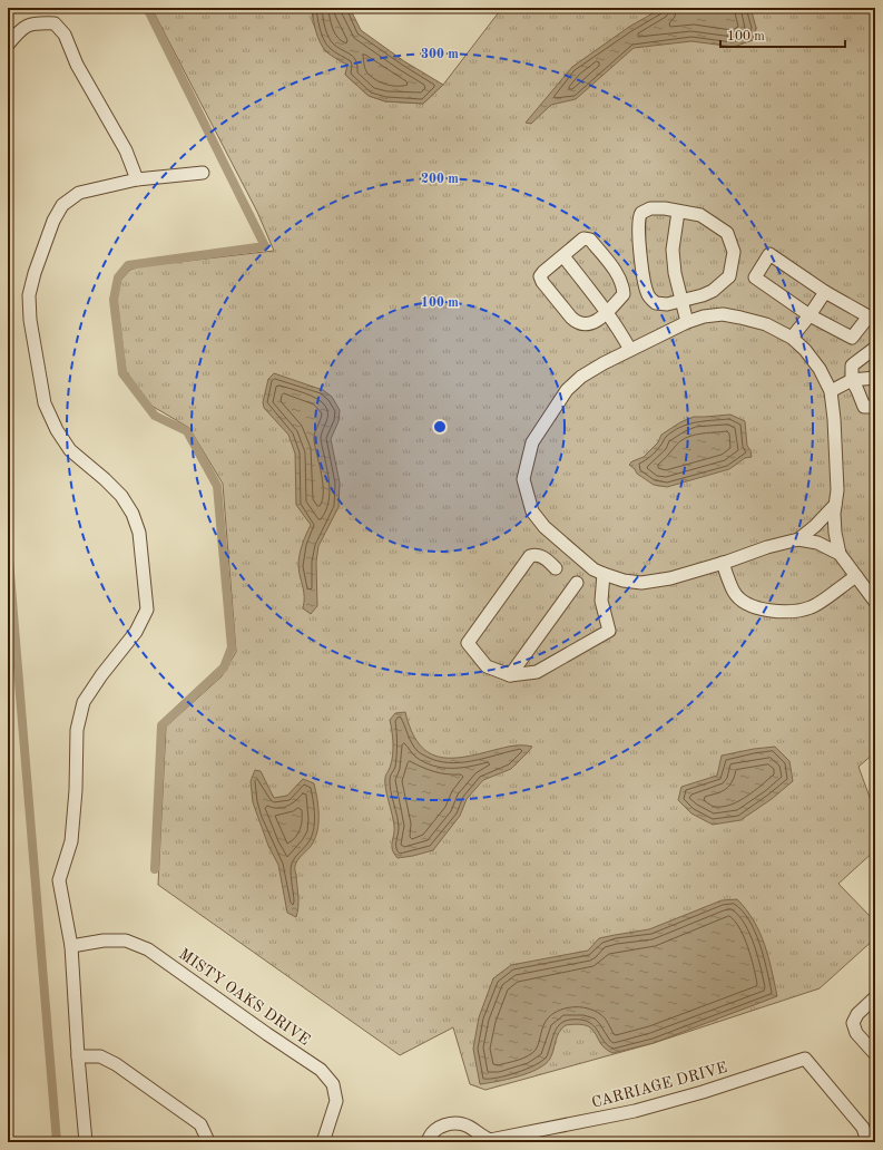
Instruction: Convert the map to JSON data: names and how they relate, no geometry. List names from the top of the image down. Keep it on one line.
{"streets":{"street":["MISTY OAKS DRIVE","CARRIAGE DRIVE"]},"scale_bar":"100 m","rings":["300 m","200 m","100 m"]}
